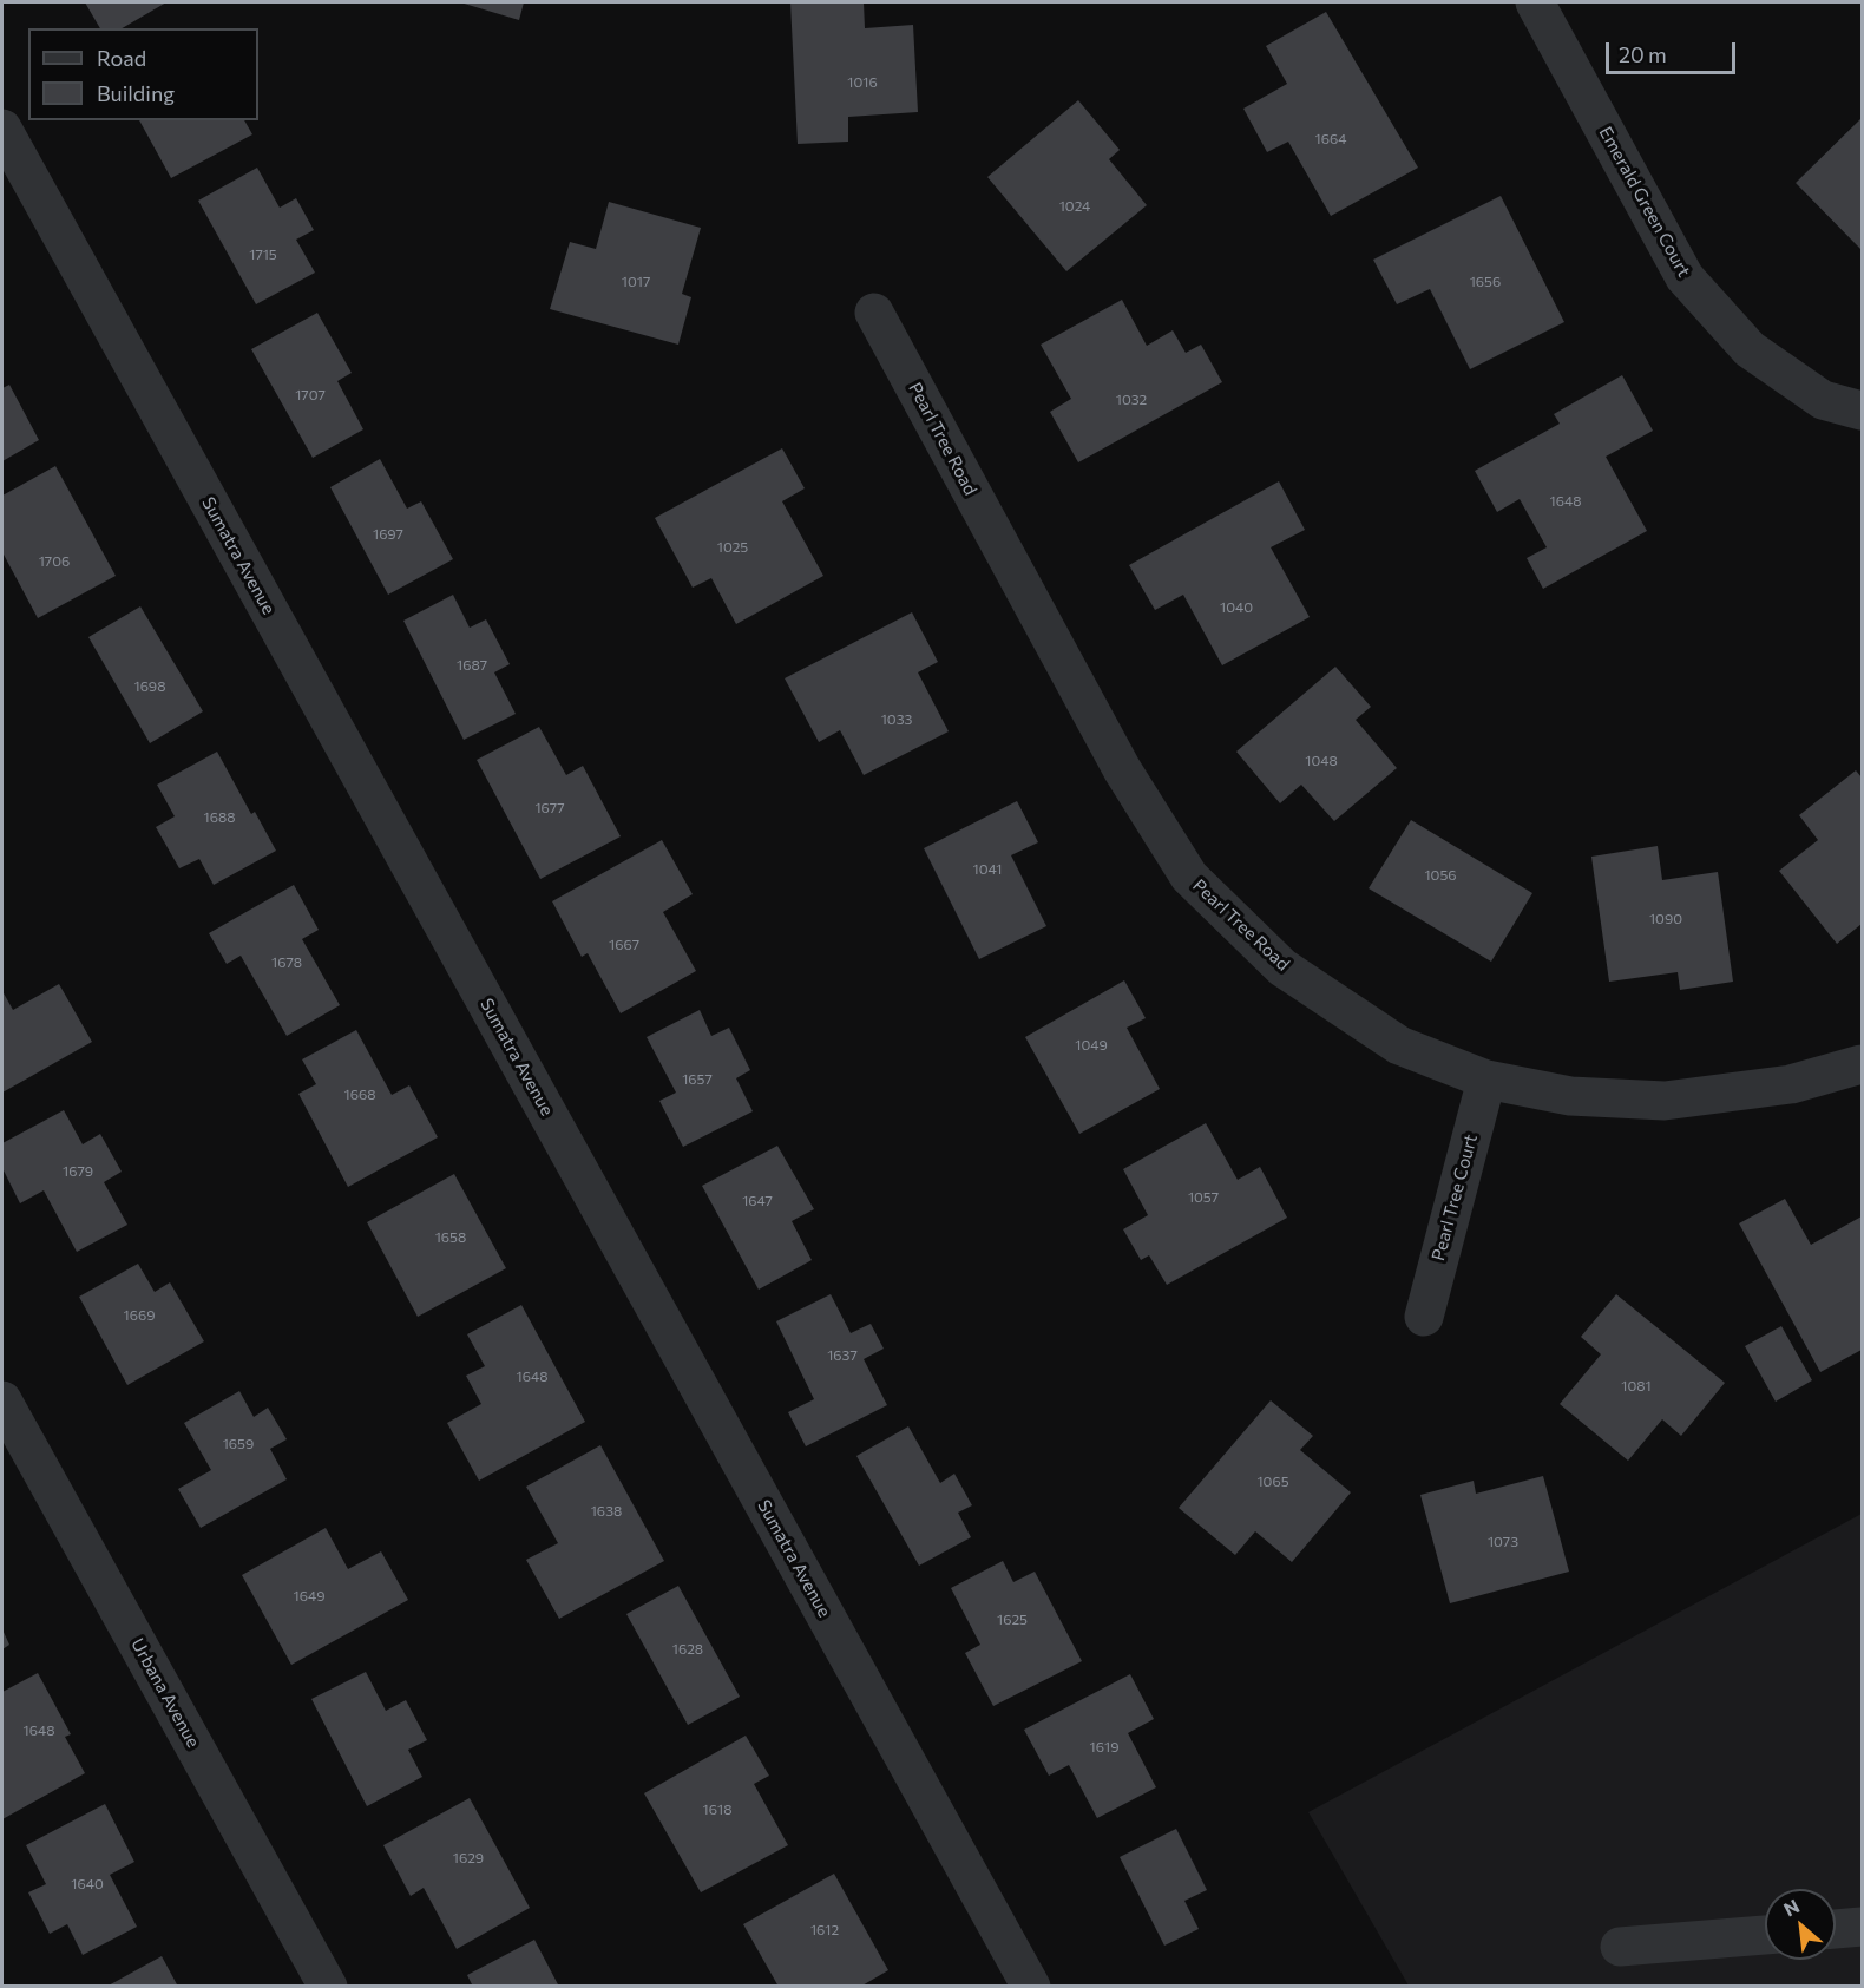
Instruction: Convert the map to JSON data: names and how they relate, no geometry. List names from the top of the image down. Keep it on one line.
{"streets":{"street":["Emerald Green Court","Pearl Tree Road","Sumatra Avenue","Pearl Tree Court","Urbana Avenue"]},"crossings":[["Pearl Tree Road","Pearl Tree Court"]],"house_numbers":["1016","1664","1024","1715","1017","1656","1707","1032","1648","1697","1025","1706","1040","1687","1698","1033","1048","1677","1688","1041","1056","1090","1667","1678","1049","1657","1668","1679","1057","1647","1658","1669","1637","1648","1081","1659","1065","1638","1073","1649","1625","1628","1648","1619","1618","1629","1640","1612"],"legend":["Road","Building"],"scale_bar":"20 m","north":"top left"}
